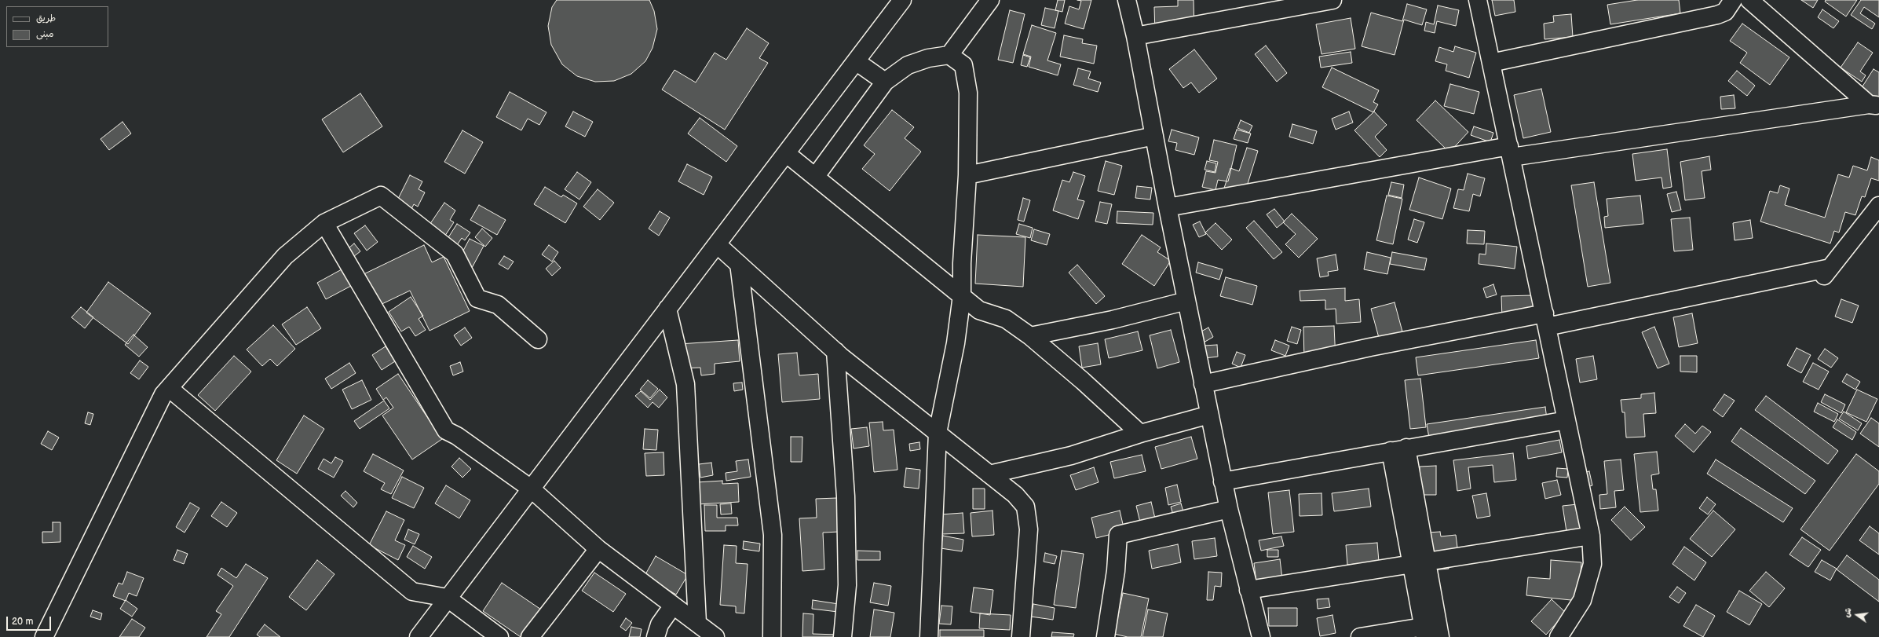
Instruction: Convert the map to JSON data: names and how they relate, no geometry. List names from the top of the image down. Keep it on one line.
{"legend":["طريق","مبنى"],"scale_bar":"20 m","north":"left"}
